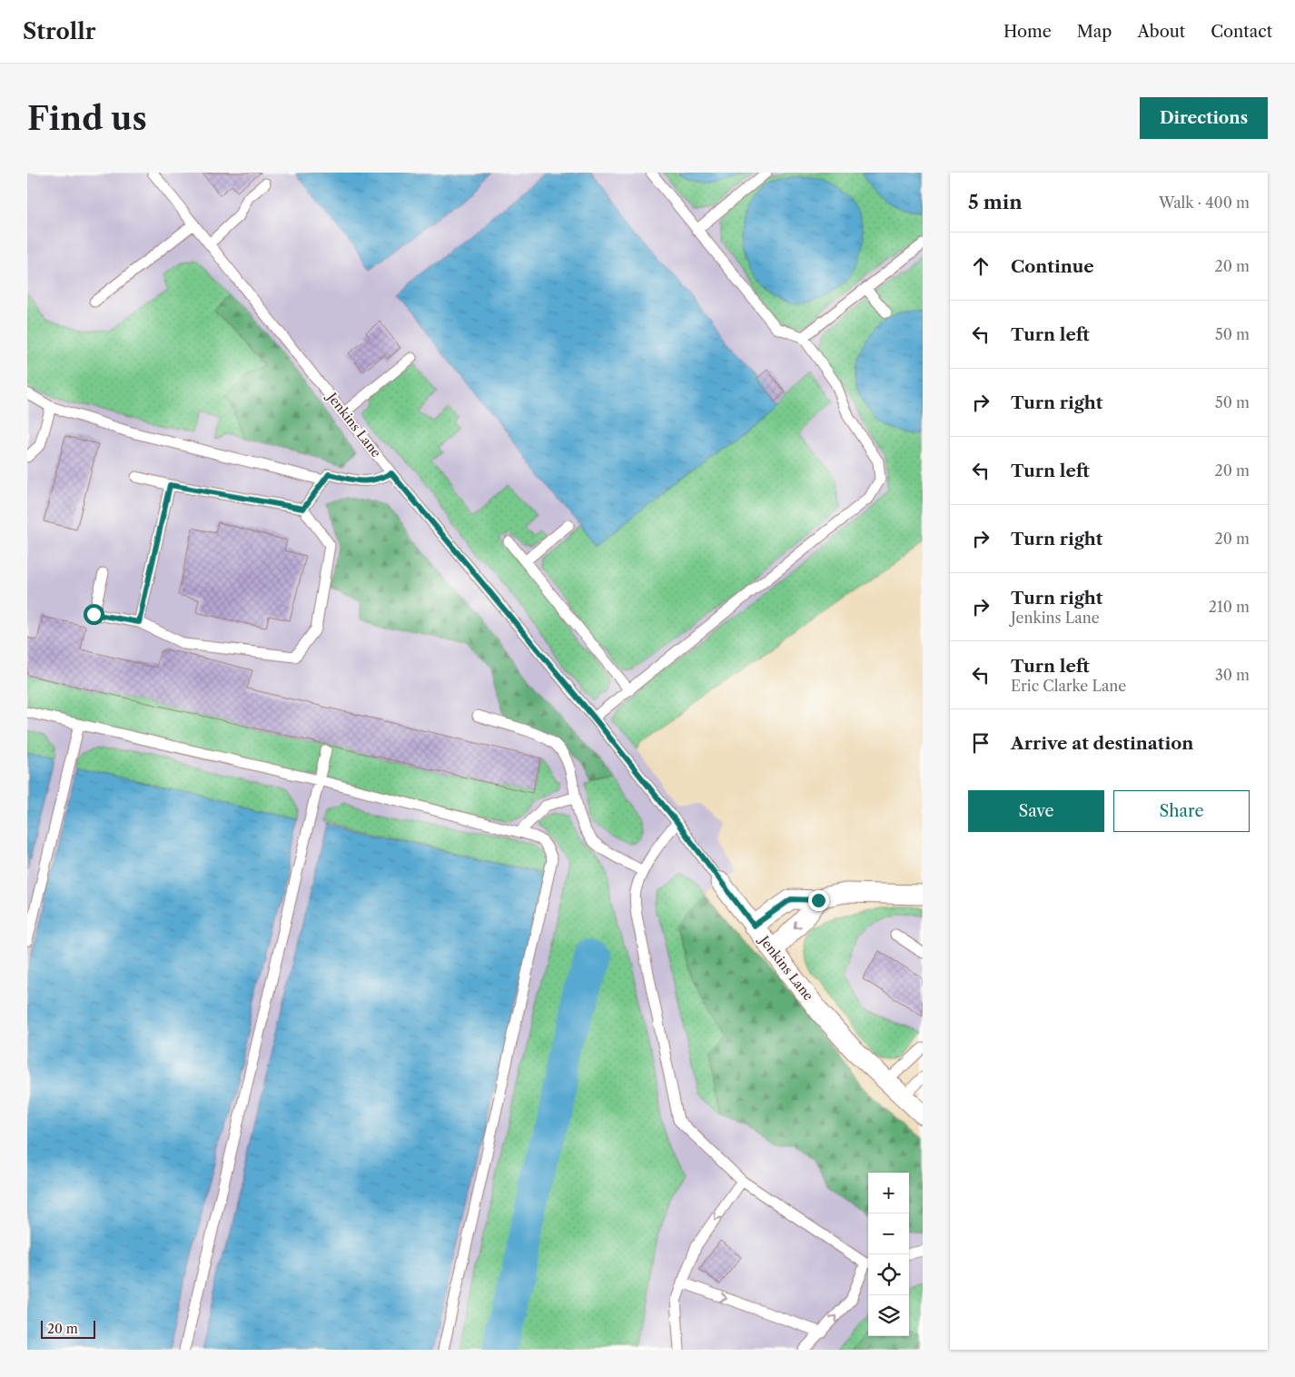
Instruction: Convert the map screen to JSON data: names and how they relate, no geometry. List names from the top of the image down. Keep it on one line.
{"streets":{"street":["Jenkins Lane"]},"scale_bar":"20 m","page":{"header":"Strollr","nav":["Home","Map","About","Contact"],"buttons":["Directions",["Save","Share"]],"title":"Find us","heading":["5 min","Walk · 400 m"],"list":[["Continue","20 m"],["Turn left","50 m"],["Turn right","50 m"],["Turn left","20 m"],["Turn right","20 m"],["Turn right","Jenkins Lane","210 m"],["Turn left","Eric Clarke Lane","30 m"],"Arrive at destination"],"map_buttons":["+","−"],"scale":"20 m"}}
